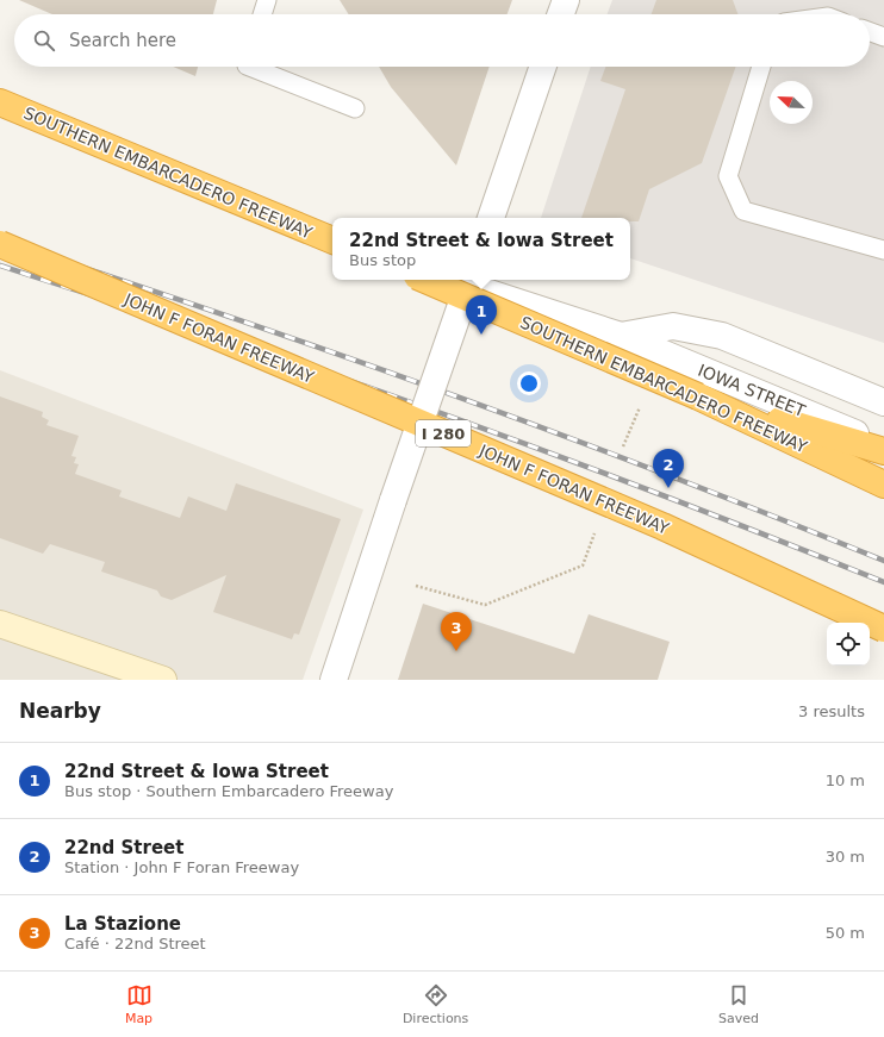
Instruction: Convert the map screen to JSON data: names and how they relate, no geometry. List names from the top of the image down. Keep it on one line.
{"streets":{"highway":["SOUTHERN EMBARCADERO FREEWAY","JOHN F FORAN FREEWAY","I 280"],"street":["IOWA STREET"]},"north":"top left","page":{"search":"Search here","popup":["22nd Street & Iowa Street","Bus stop"],"pins":["1","2","3"],"heading":["Nearby","3 results"],"list":[{"mark":"1","name":"22nd Street & Iowa Street","note":"Bus stop · Southern Embarcadero Freeway","value":"10 m"},{"mark":"2","name":"22nd Street","note":"Station · John F Foran Freeway","value":"30 m"},{"mark":"3","name":"La Stazione","note":"Café · 22nd Street","value":"50 m"}],"nav":["Map","Directions","Saved"]}}
